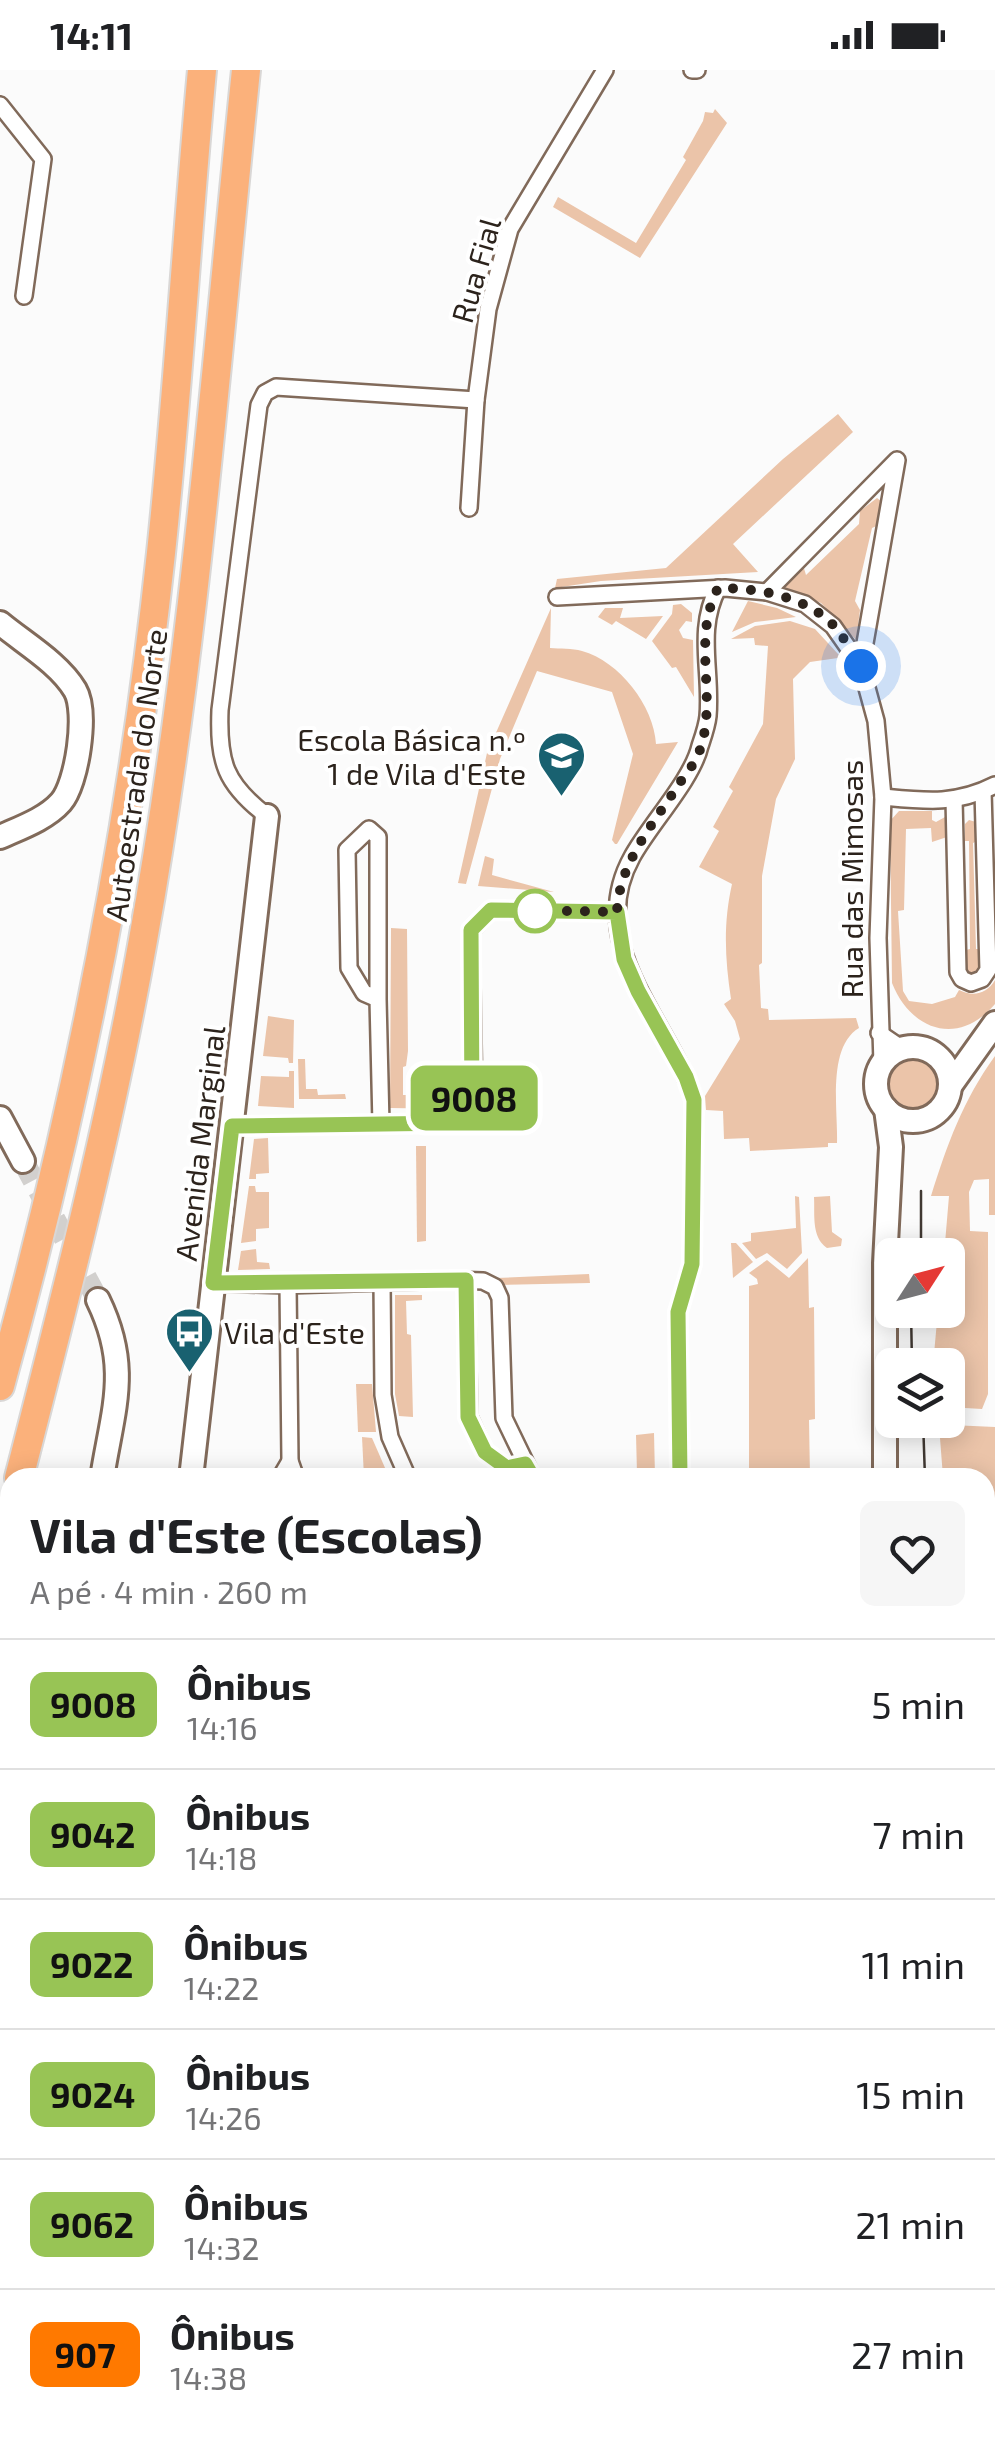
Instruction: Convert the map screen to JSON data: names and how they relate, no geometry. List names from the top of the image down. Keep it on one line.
{"streets":{"highway":["Autoestrada do Norte"],"street":["Rua Fial","Rua das Mimosas","Avenida Marginal"]},"places":{"school or university":["Escola Básica n.º 1 de Vila d'Este"],"bus stop":["Vila d'Este"]},"lines":["bus line 9008"],"north":"top right","page":{"status":"14:11","on_map":"9008","heading":["Vila d'Este (Escolas)","A pé · 4 min · 260 m"],"list":[{"mark":"9008","name":"Ônibus","note":"14:16","value":"5 min"},{"mark":"9042","name":"Ônibus","note":"14:18","value":"7 min"},{"mark":"9022","name":"Ônibus","note":"14:22","value":"11 min"},{"mark":"9024","name":"Ônibus","note":"14:26","value":"15 min"},{"mark":"9062","name":"Ônibus","note":"14:32","value":"21 min"},{"mark":"907","name":"Ônibus","note":"14:38","value":"27 min"}]}}
